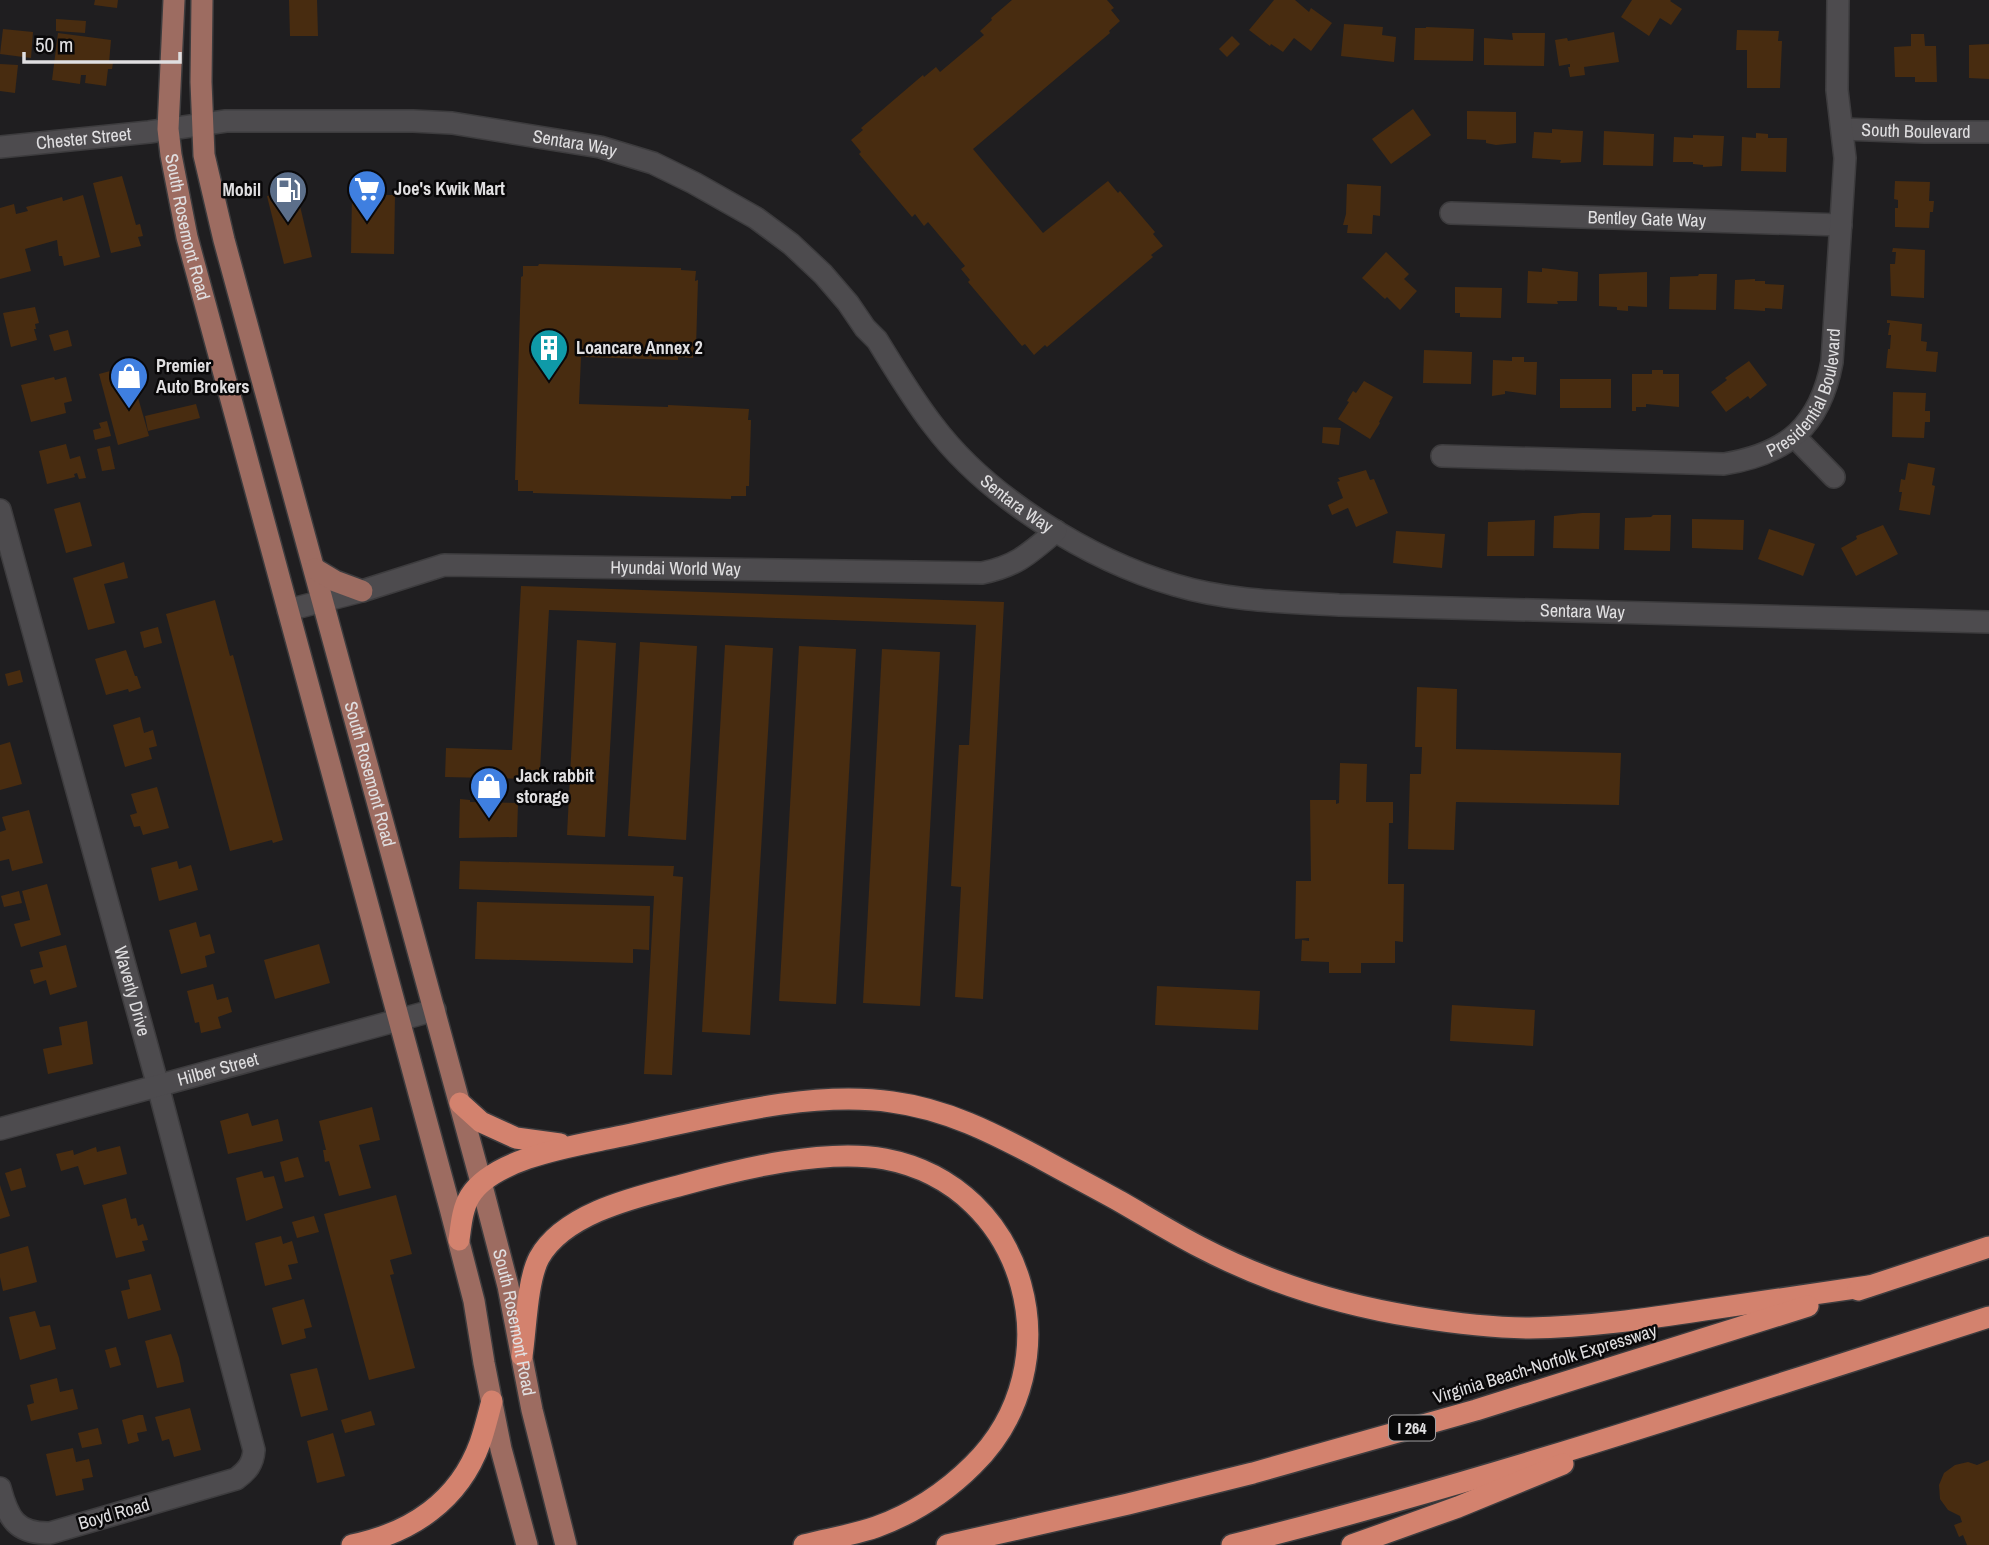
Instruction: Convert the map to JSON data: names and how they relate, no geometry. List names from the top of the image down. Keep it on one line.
{"streets":{"highway":["Virginia Beach-Norfolk Expressway","I 264"],"main road":["South Rosemont Road"],"street":["South Boulevard","Chester Street","Sentara Way","Bentley Gate Way","Presidential Boulevard","Hyundai World Way","Waverly Drive","Hilber Street","Boyd Road"]},"crossings":[["South Boulevard","Presidential Boulevard"],["Chester Street","Sentara Way"],["Chester Street","South Rosemont Road"],["Sentara Way","South Rosemont Road"],["Sentara Way","Hyundai World Way"],["Bentley Gate Way","Presidential Boulevard"],["South Rosemont Road","Hyundai World Way"],["South Rosemont Road","Hilber Street"],["Waverly Drive","Hilber Street"],["Waverly Drive","Boyd Road"]],"places":{"supermarket":["Joe's Kwik Mart"],"fuel station":["Mobil"],"building":["Loancare Annex 2"],"shop":["Premier Auto Brokers","Jack rabbit storage"]},"scale_bar":"50 m"}
